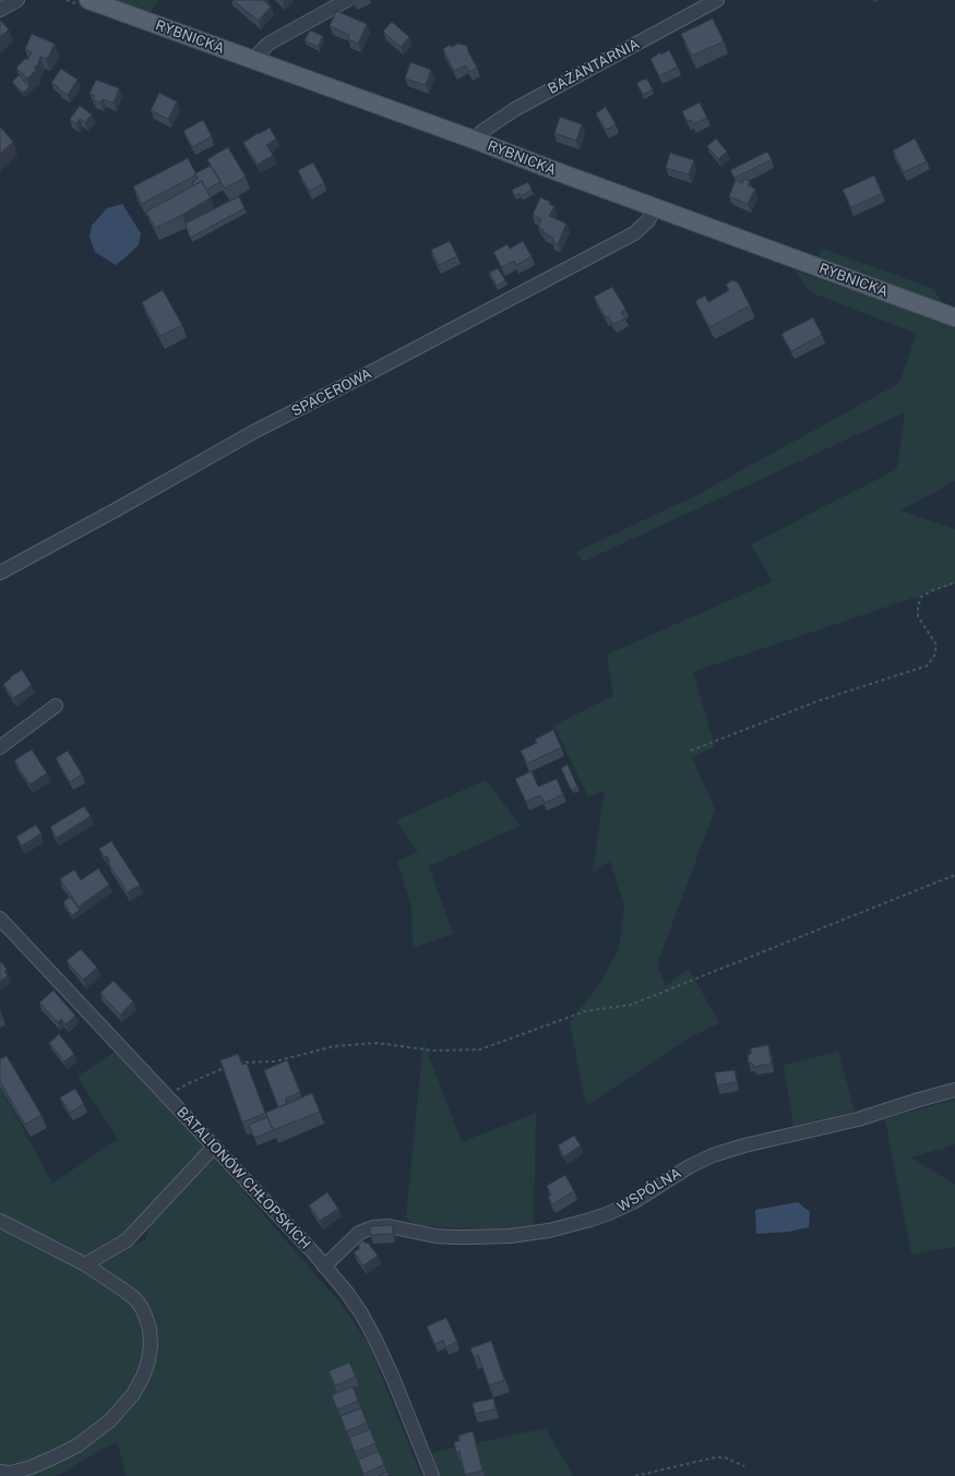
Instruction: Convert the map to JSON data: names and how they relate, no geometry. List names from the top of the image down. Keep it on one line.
{"streets":{"main road":["RYBNICKA"],"street":["BAŻANTARNIA","SPACEROWA","BATALIONÓW CHŁOPSKICH","WSPÓLNA"]},"crossings":[["RYBNICKA","BAŻANTARNIA"],["RYBNICKA","SPACEROWA"],["BATALIONÓW CHŁOPSKICH","WSPÓLNA"]]}
